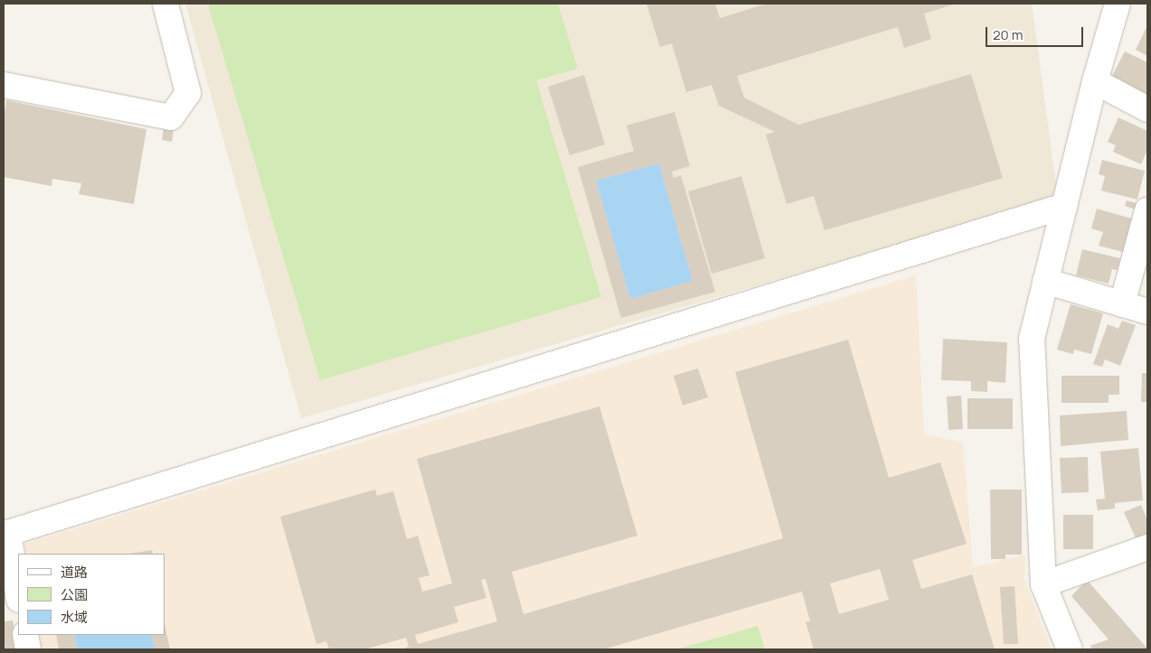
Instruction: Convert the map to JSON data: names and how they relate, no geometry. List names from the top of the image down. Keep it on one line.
{"legend":["道路","公園","水域"],"scale_bar":"20 m"}
